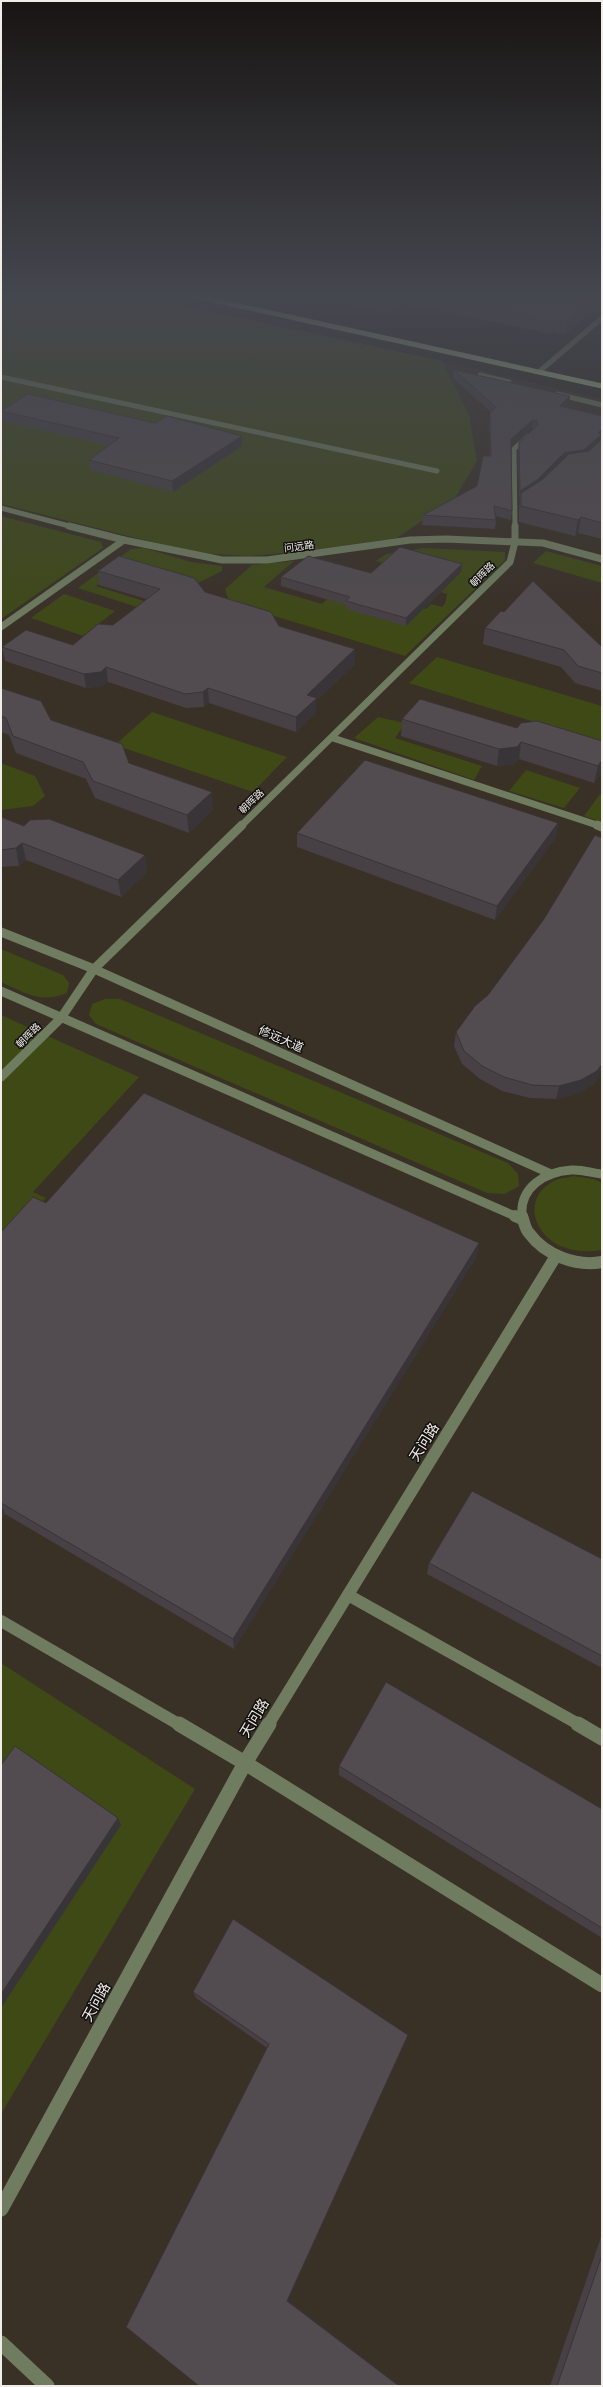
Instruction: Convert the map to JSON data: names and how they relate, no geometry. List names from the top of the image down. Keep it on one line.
{"streets":{"street":["问远路","朝晖路","修远大道","天问路"]},"crossings":[["问远路","朝晖路"],["朝晖路","修远大道"]]}
